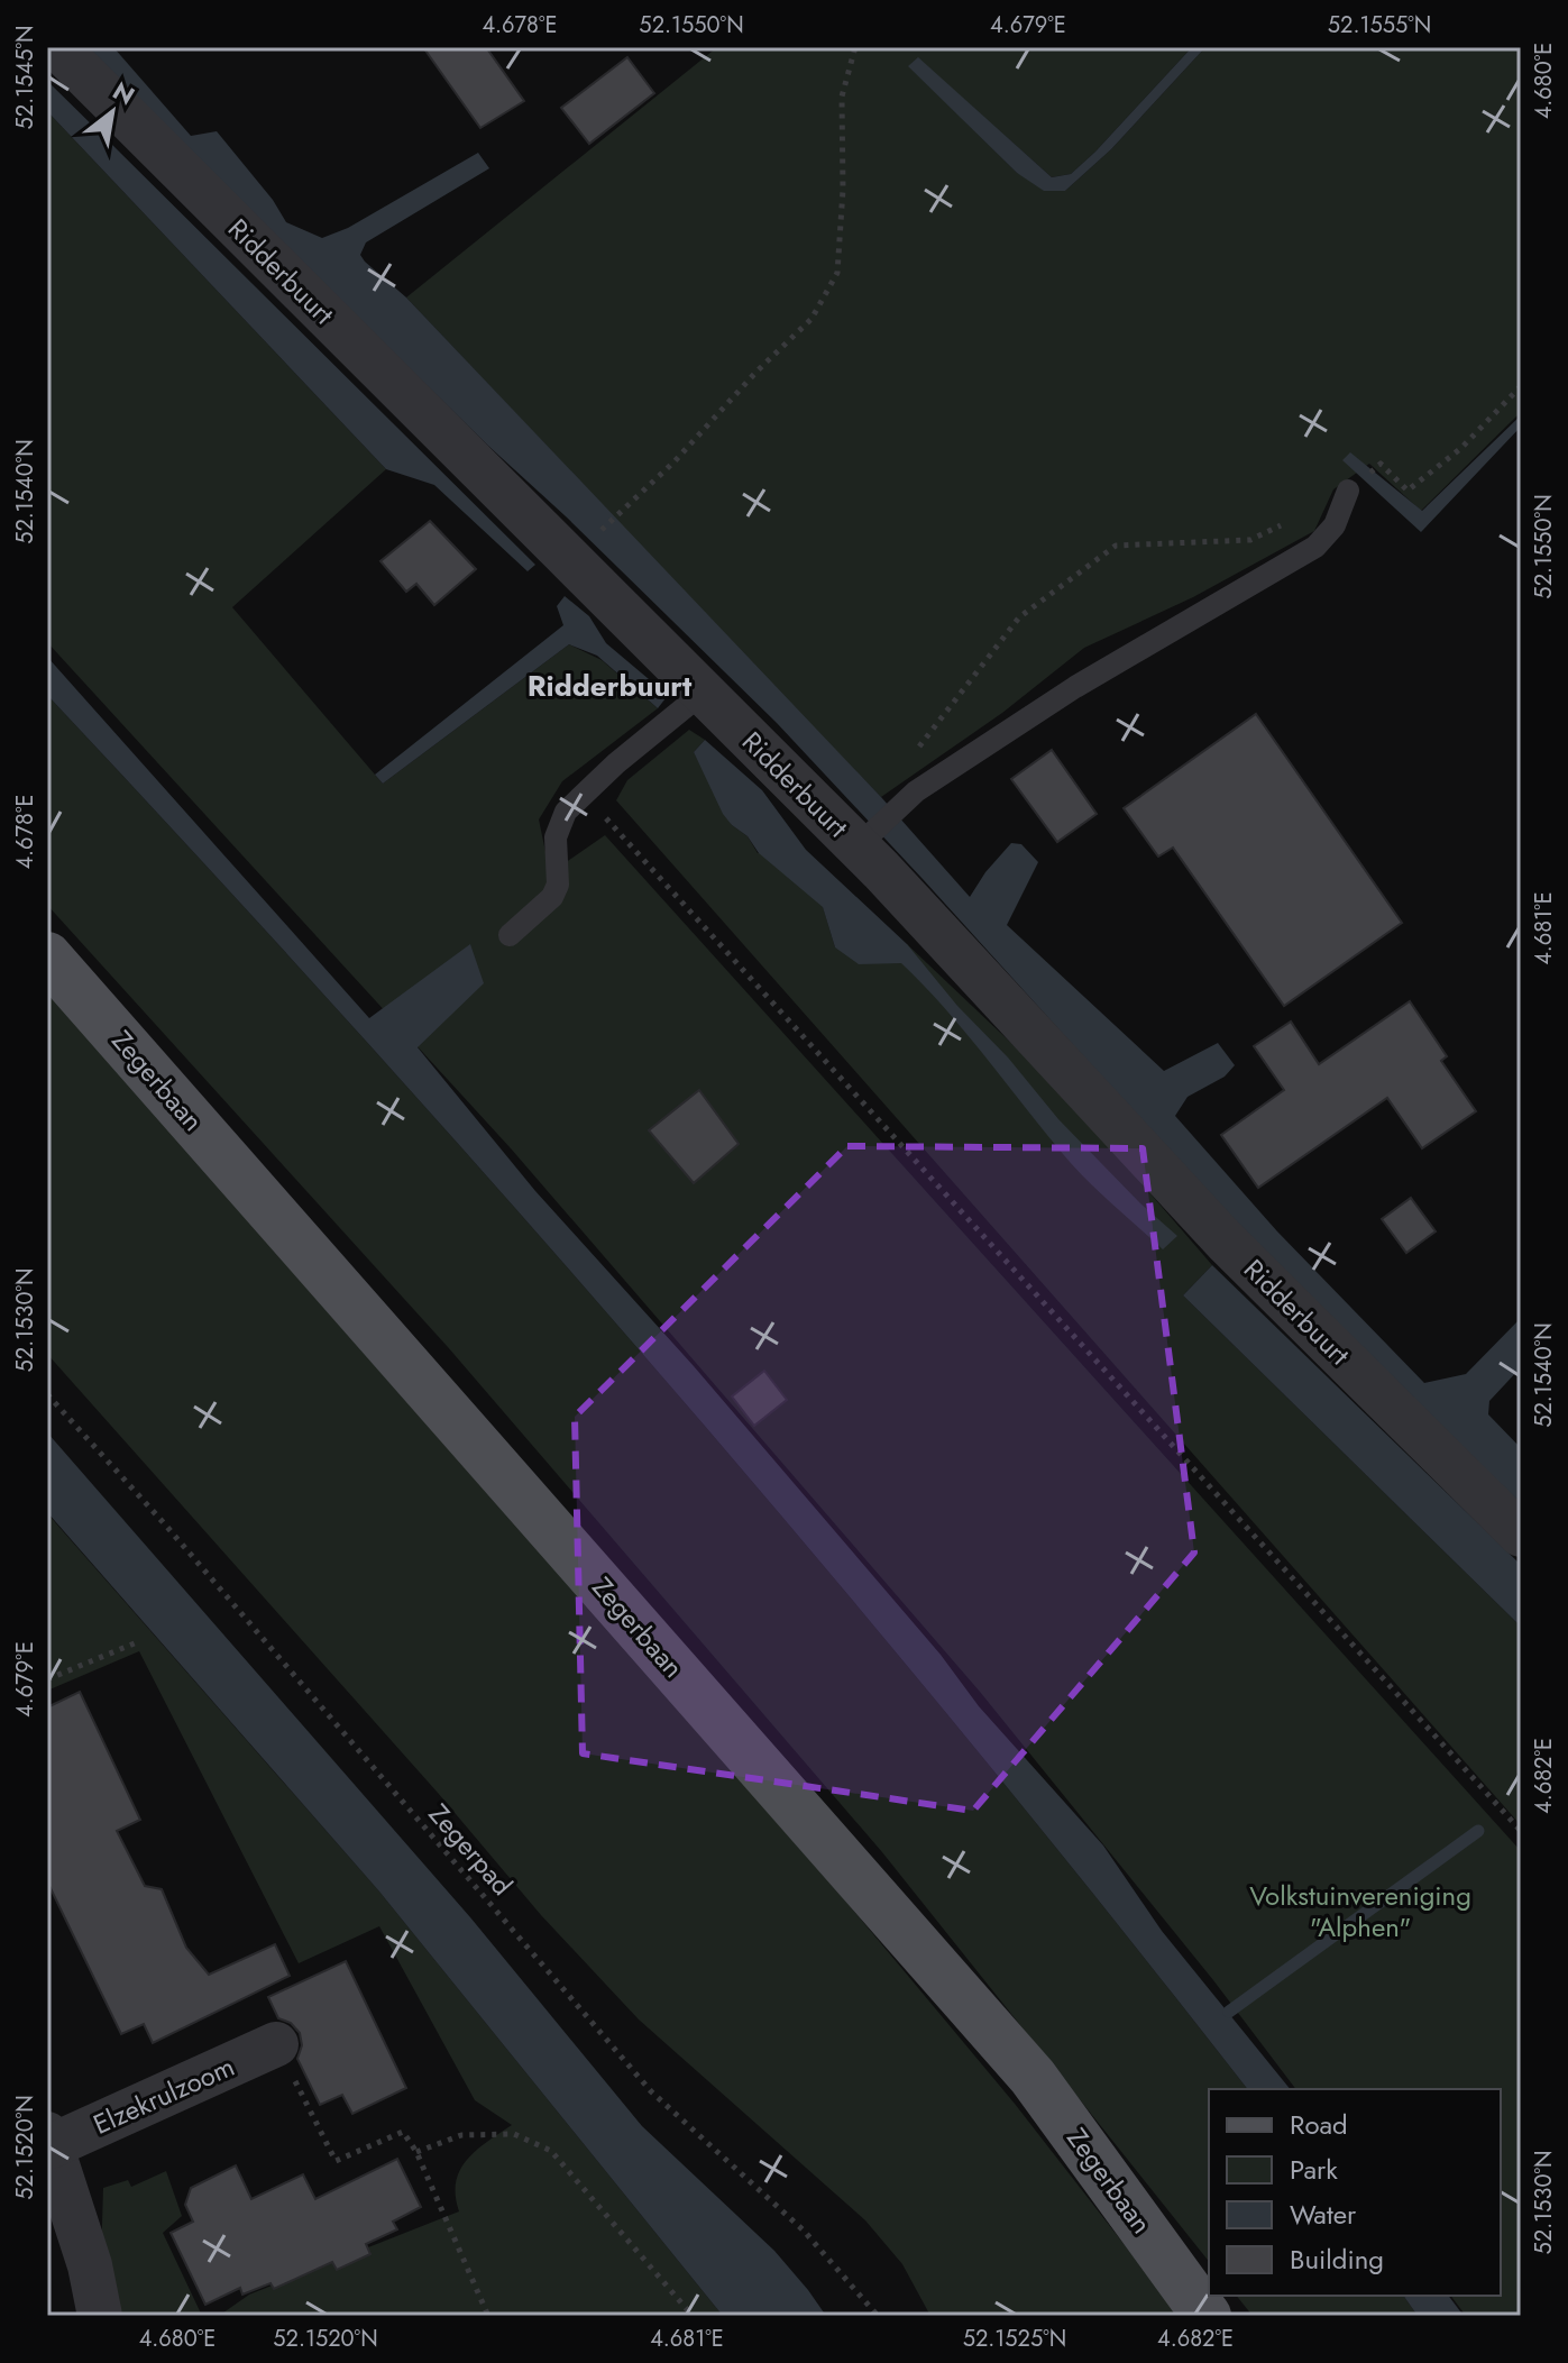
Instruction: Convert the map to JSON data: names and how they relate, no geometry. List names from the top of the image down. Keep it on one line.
{"streets":{"main road":["Zegerbaan"],"street":["Ridderbuurt","Elzekrulzoom"],"path":["Zegerpad"]},"districts":["Ridderbuurt"],"parks":["Volkstuinvereniging \"Alphen\""],"legend":["Road","Park","Water","Building"],"north":"top right","coordinates":["4.678°E","52.1550°N","4.679°E","52.1555°N","52.1545°N","4.680°E","52.1540°N","4.681°E","52.1530°N","4.682°E","52.1520°N","52.1525°N"]}
